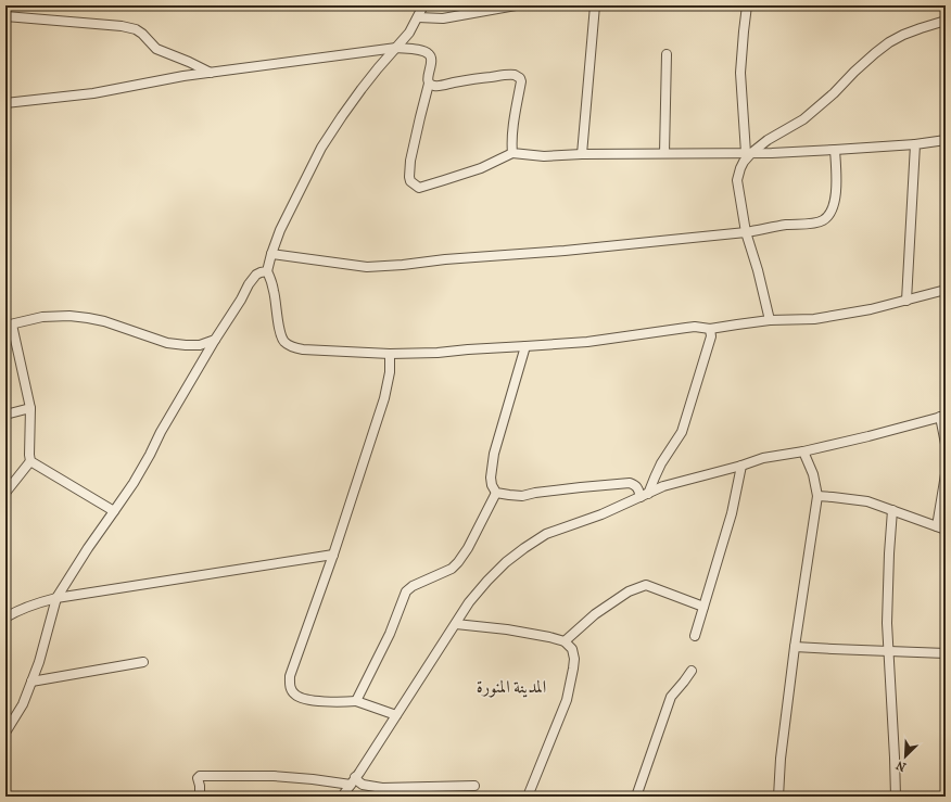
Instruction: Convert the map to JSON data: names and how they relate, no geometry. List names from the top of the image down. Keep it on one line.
{"districts":["المدينة المنورة"],"north":"bottom left"}
